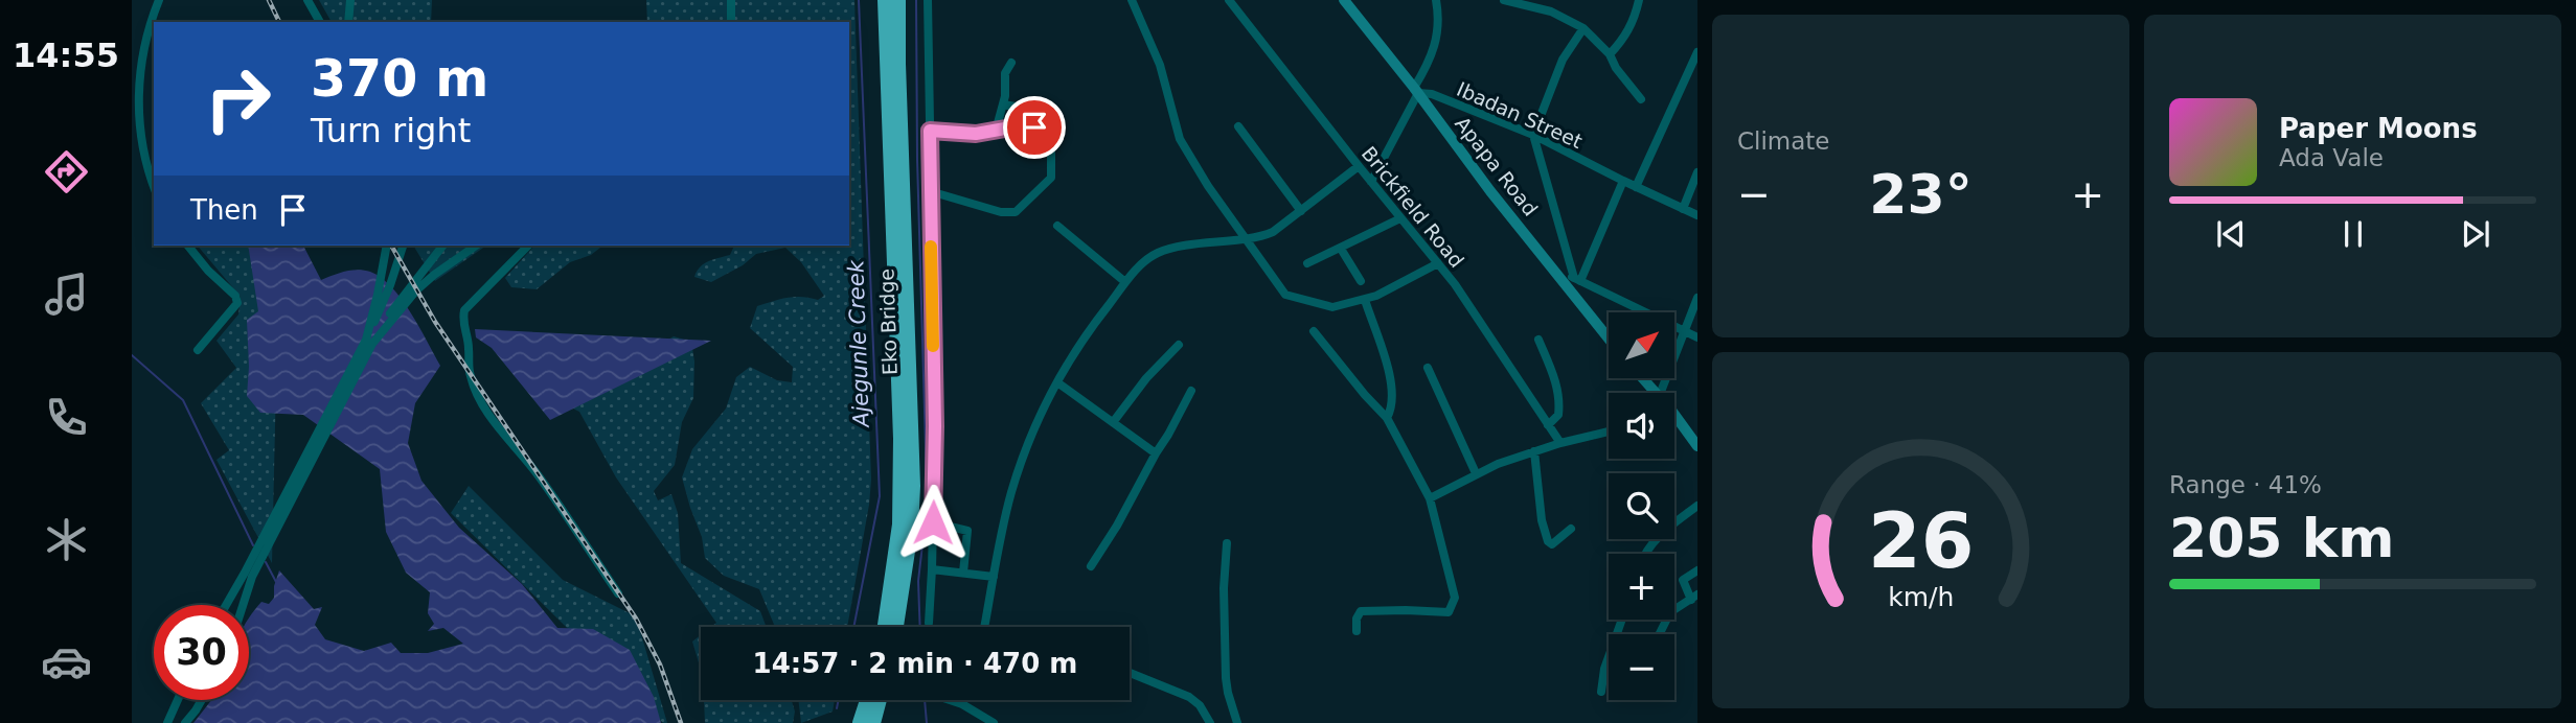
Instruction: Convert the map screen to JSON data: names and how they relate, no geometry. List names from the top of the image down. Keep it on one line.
{"streets":{"highway":["Eko Bridge"],"street":["Ibadan Street","Apapa Road","Brickfield Road"]},"crossings":[["Ibadan Street","Apapa Road"]],"water":["Ajegunle Creek"],"north":"top right","page":{"tabs":"14:55","tile":["Climate",["Range · 41%","205 km"]],"turn":["370 m","Turn right"],"song":["Paper Moons","Ada Vale"],"heat":["−","23°","+"],"then":"Then","map_buttons":["+","−"],"limit":"30","trip":"14:57 · 2 min · 470 m","gauge":["26","km/h"]}}
